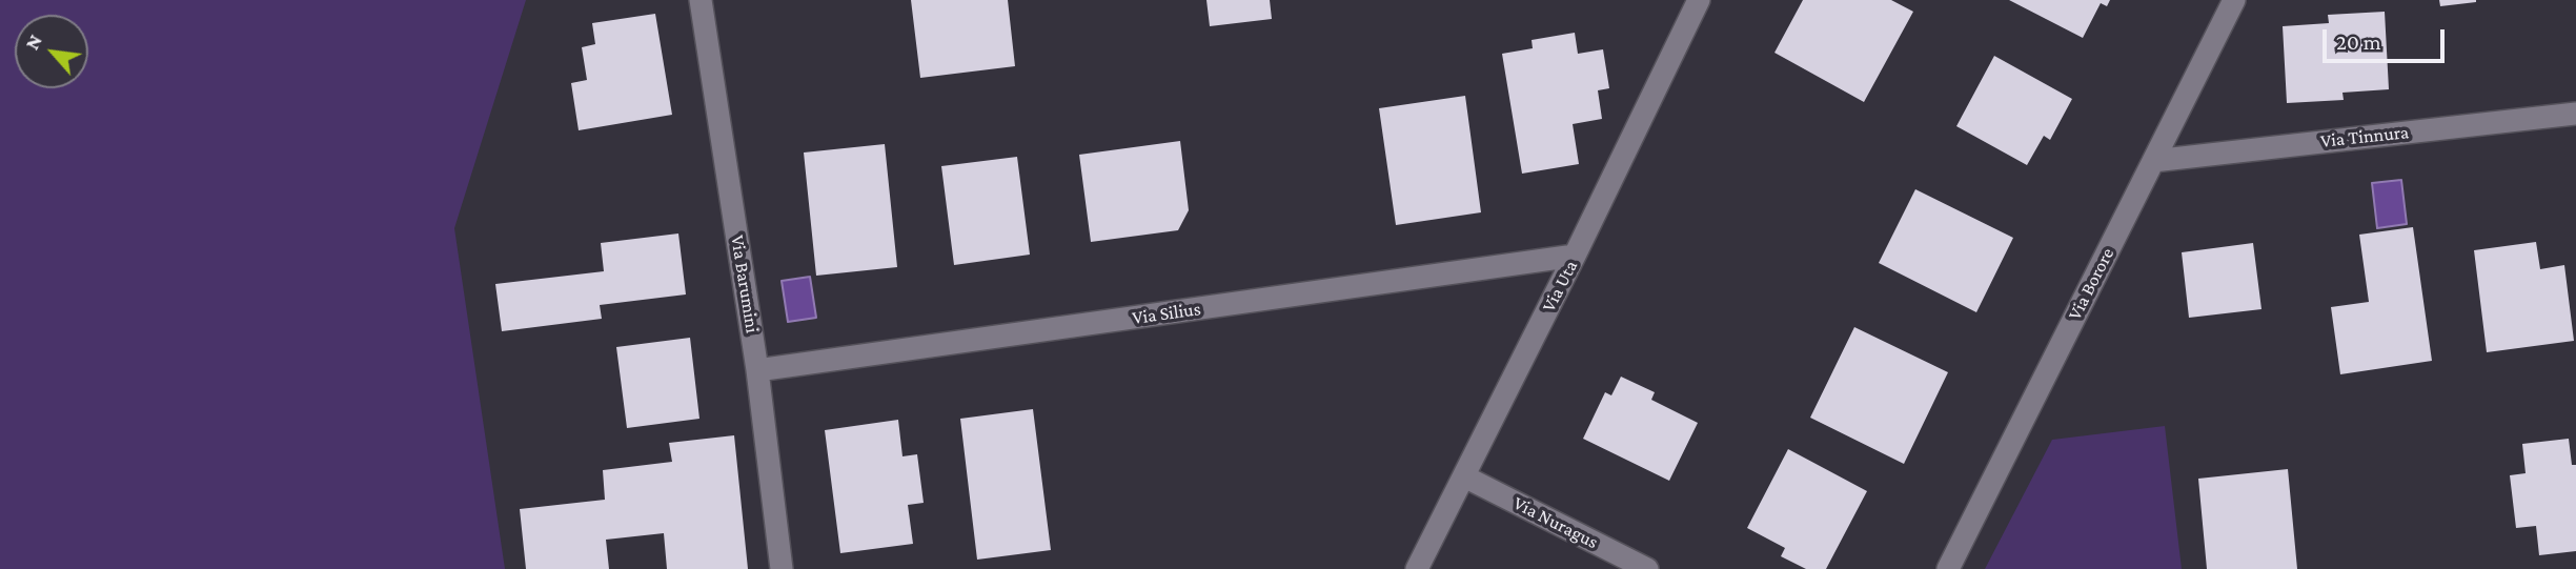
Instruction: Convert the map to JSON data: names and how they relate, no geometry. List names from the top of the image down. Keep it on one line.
{"streets":{"street":["Via Tinnura","Via Barumini","Via Borore","Via Uta","Via Silius","Via Nuragus"]},"crossings":[["Via Tinnura","Via Borore"],["Via Barumini","Via Silius"],["Via Uta","Via Silius"],["Via Uta","Via Nuragus"]],"scale_bar":"20 m","north":"top left"}
